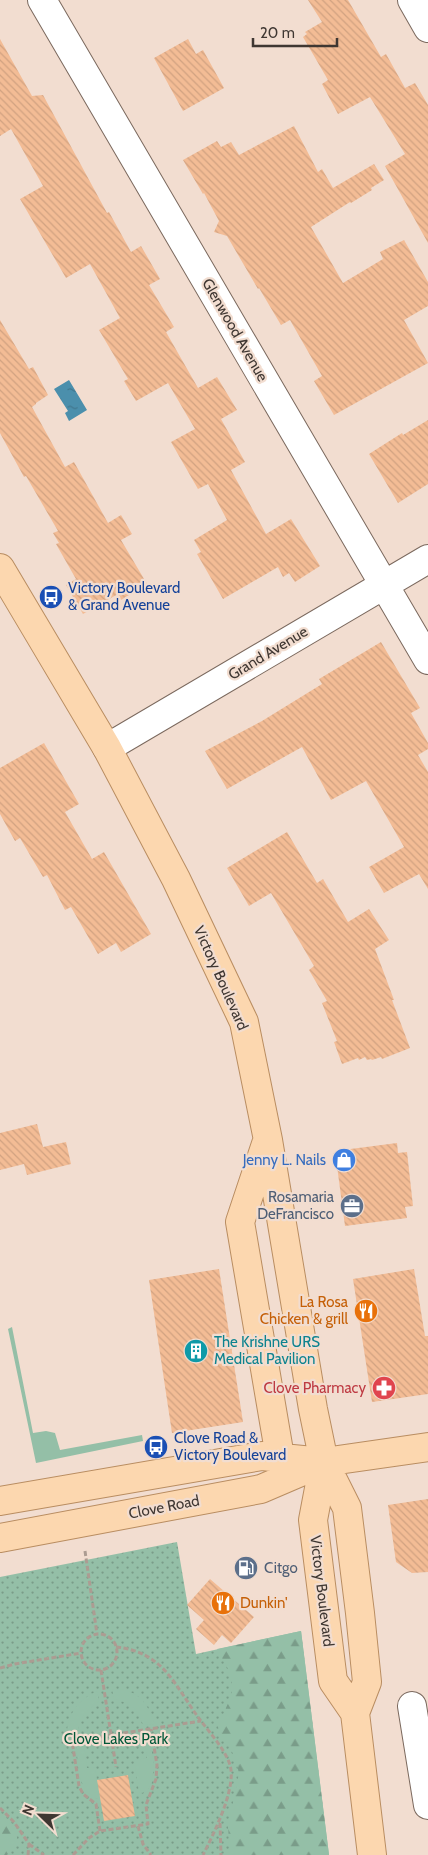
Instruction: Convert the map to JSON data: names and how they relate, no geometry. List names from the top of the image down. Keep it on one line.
{"streets":{"main road":["Victory Boulevard","Clove Road"],"street":["Glenwood Avenue","Grand Avenue"]},"crossings":[["Glenwood Avenue","Grand Avenue"],["Grand Avenue","Victory Boulevard"],["Victory Boulevard","Clove Road"]],"parks":["Clove Lakes Park"],"places":{"bus stop":["Victory Boulevard & Grand Avenue","Clove Road & Victory Boulevard"],"shop":["Jenny L. Nails"],"office":["Rosamaria DeFrancisco"],"restaurant":["La Rosa Chicken & grill","Dunkin'"],"building":["The Krishne URS Medical Pavilion"],"pharmacy":["Clove Pharmacy"],"fuel station":["Citgo"]},"scale_bar":"20 m","north":"top left"}
